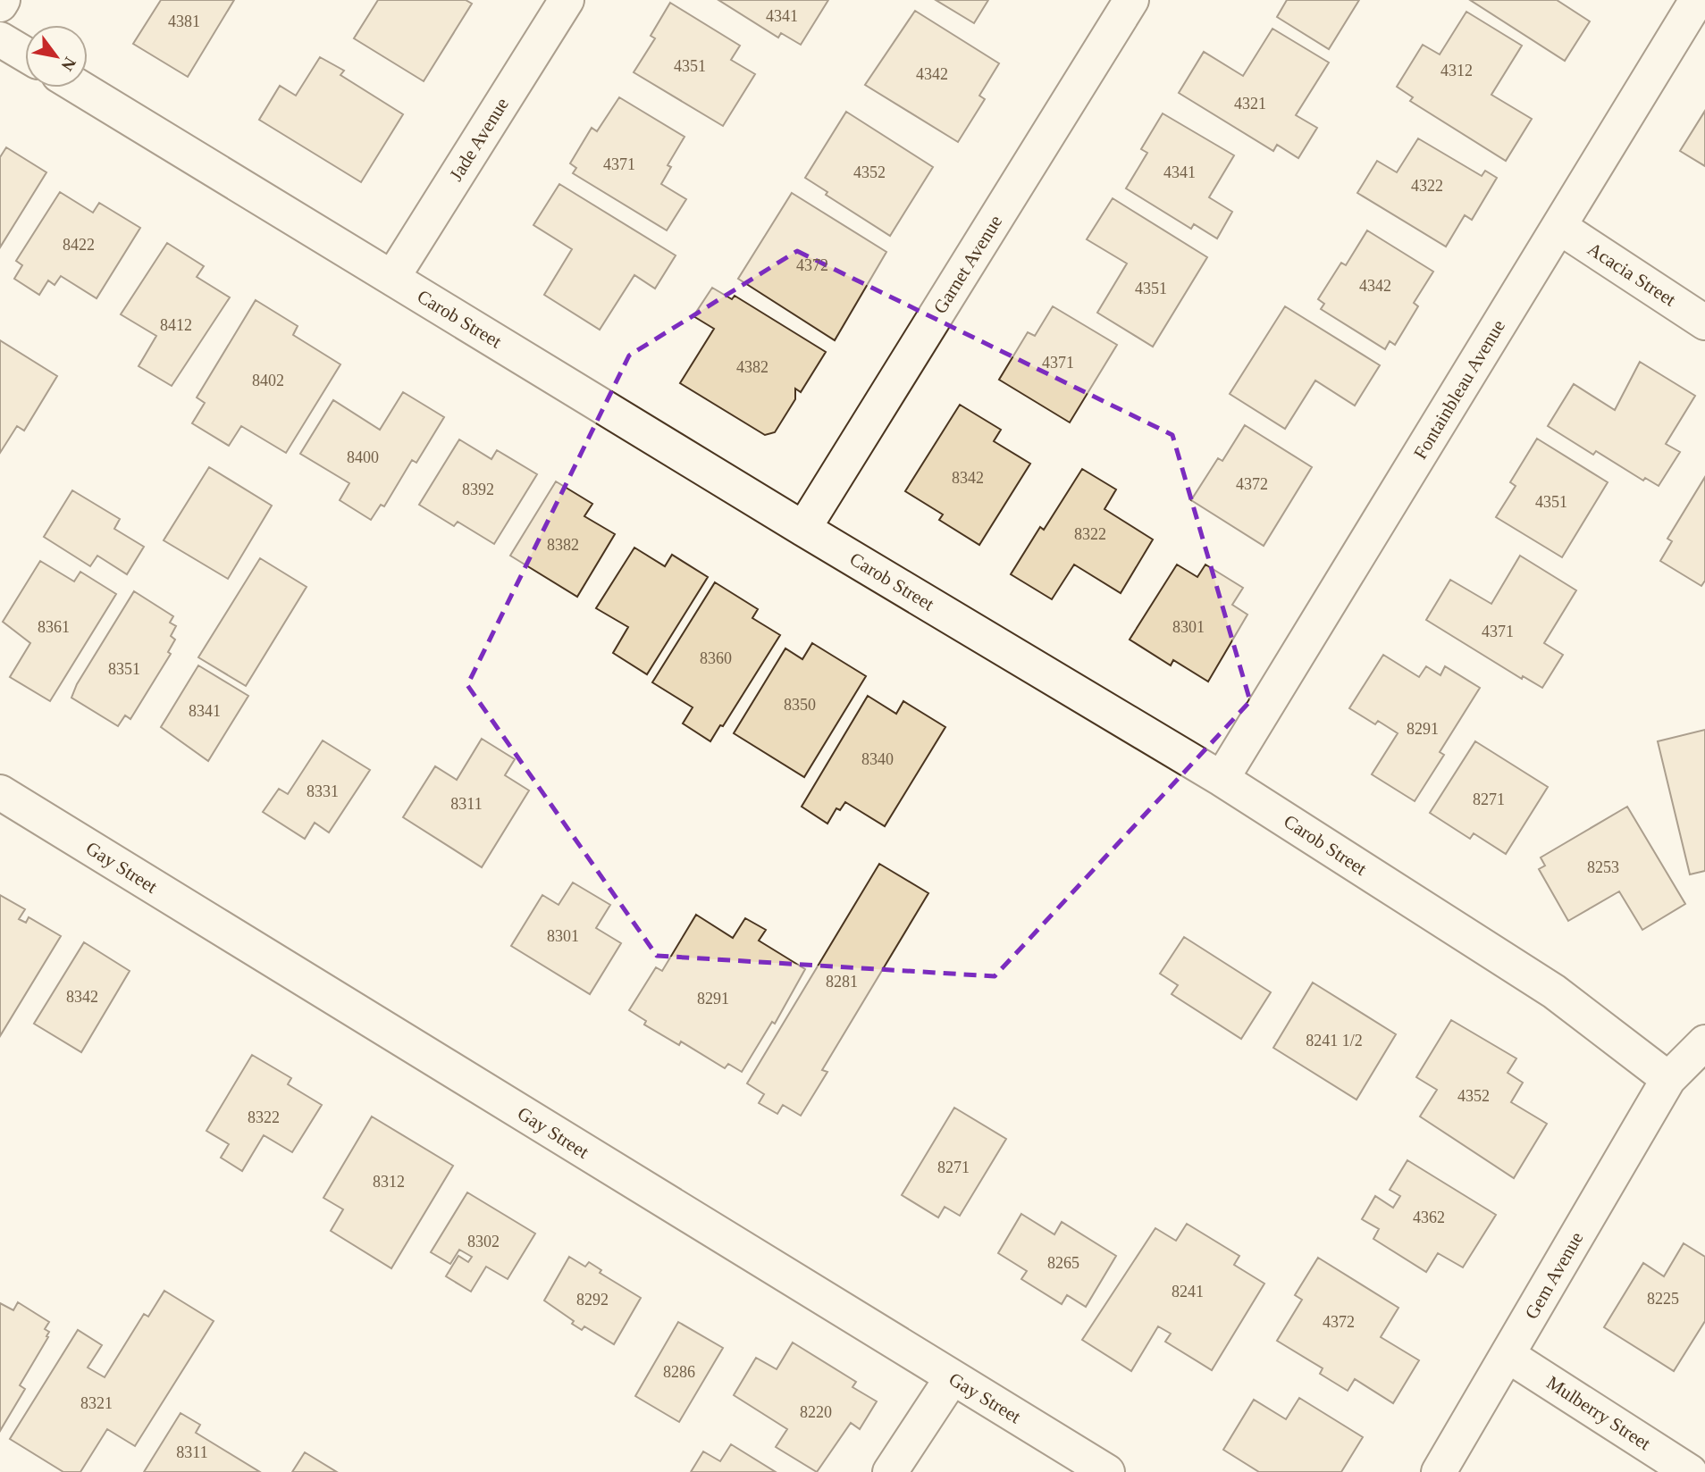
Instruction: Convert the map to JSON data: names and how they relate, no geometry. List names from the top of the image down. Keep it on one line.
{"streets":{"street":["Jade Avenue","Garnet Avenue","Acacia Street","Carob Street","Fontainbleau Avenue","Gay Street","Gem Avenue","Mulberry Street"]},"crossings":[["Jade Avenue","Carob Street"],["Garnet Avenue","Carob Street"],["Acacia Street","Fontainbleau Avenue"],["Carob Street","Fontainbleau Avenue"],["Carob Street","Gem Avenue"],["Gem Avenue","Mulberry Street"]],"house_numbers":["4341","4381","4351","4312","4342","4321","4371","4352","4341","4322","8422","4372","4342","4351","8412","4371","4382","8402","8400","8342","4372","8392","4351","8322","8382","8361","8301","4371","8360","8351","8350","8341","8291","8340","8331","8271","8311","8253","8301","8281","8342","8291","8241 1/2","4352","8322","8271","8312","4362","8302","8265","8241","8225","8292","4372","8286","8321","8220","8311"],"north":"bottom right"}
